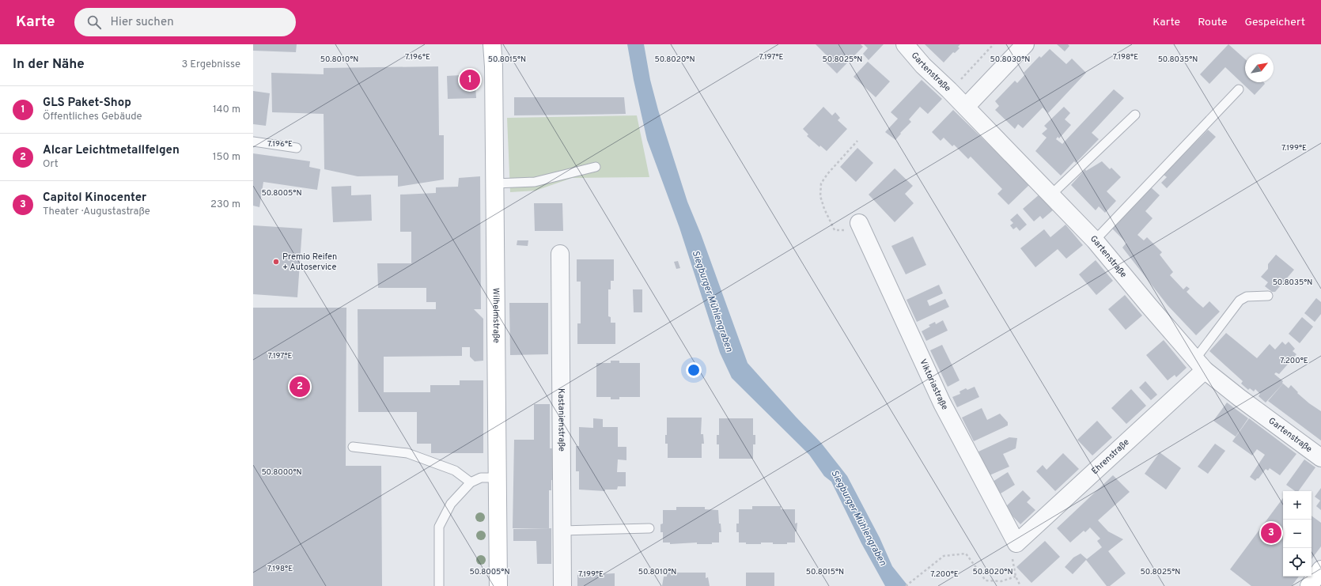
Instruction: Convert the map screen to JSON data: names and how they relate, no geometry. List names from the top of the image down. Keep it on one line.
{"streets":{"main road":["Wilhelmstraße"],"street":["Gartenstraße","Viktoriastraße","Kastanienstraße","Ehrenstraße"]},"crossings":[["Gartenstraße","Ehrenstraße"],["Viktoriastraße","Ehrenstraße"]],"water":["Siegburger Mühlengraben"],"places":["Premio Reifen + Autoservice"],"north":"top right","page":{"header":"Karte","search":"Hier suchen","nav":["Karte","Route","Gespeichert"],"heading":["In der Nähe","3 Ergebnisse"],"pins":["1","2","3"],"list":[{"mark":"1","name":"GLS Paket-Shop","note":"Öffentliches Gebäude","value":"140 m"},{"mark":"2","name":"Alcar Leichtmetallfelgen","note":"Ort","value":"150 m"},{"mark":"3","name":"Capitol Kinocenter","note":"Theater · Augustastraße","value":"230 m"}],"map_buttons":["+","−"]},"coordinates":["7.196°E","7.197°E","7.198°E","50.8010°N","50.8015°N","50.8020°N","50.8025°N","50.8030°N","50.8035°N","7.199°E","50.8005°N","7.200°E","50.8000°N"]}
